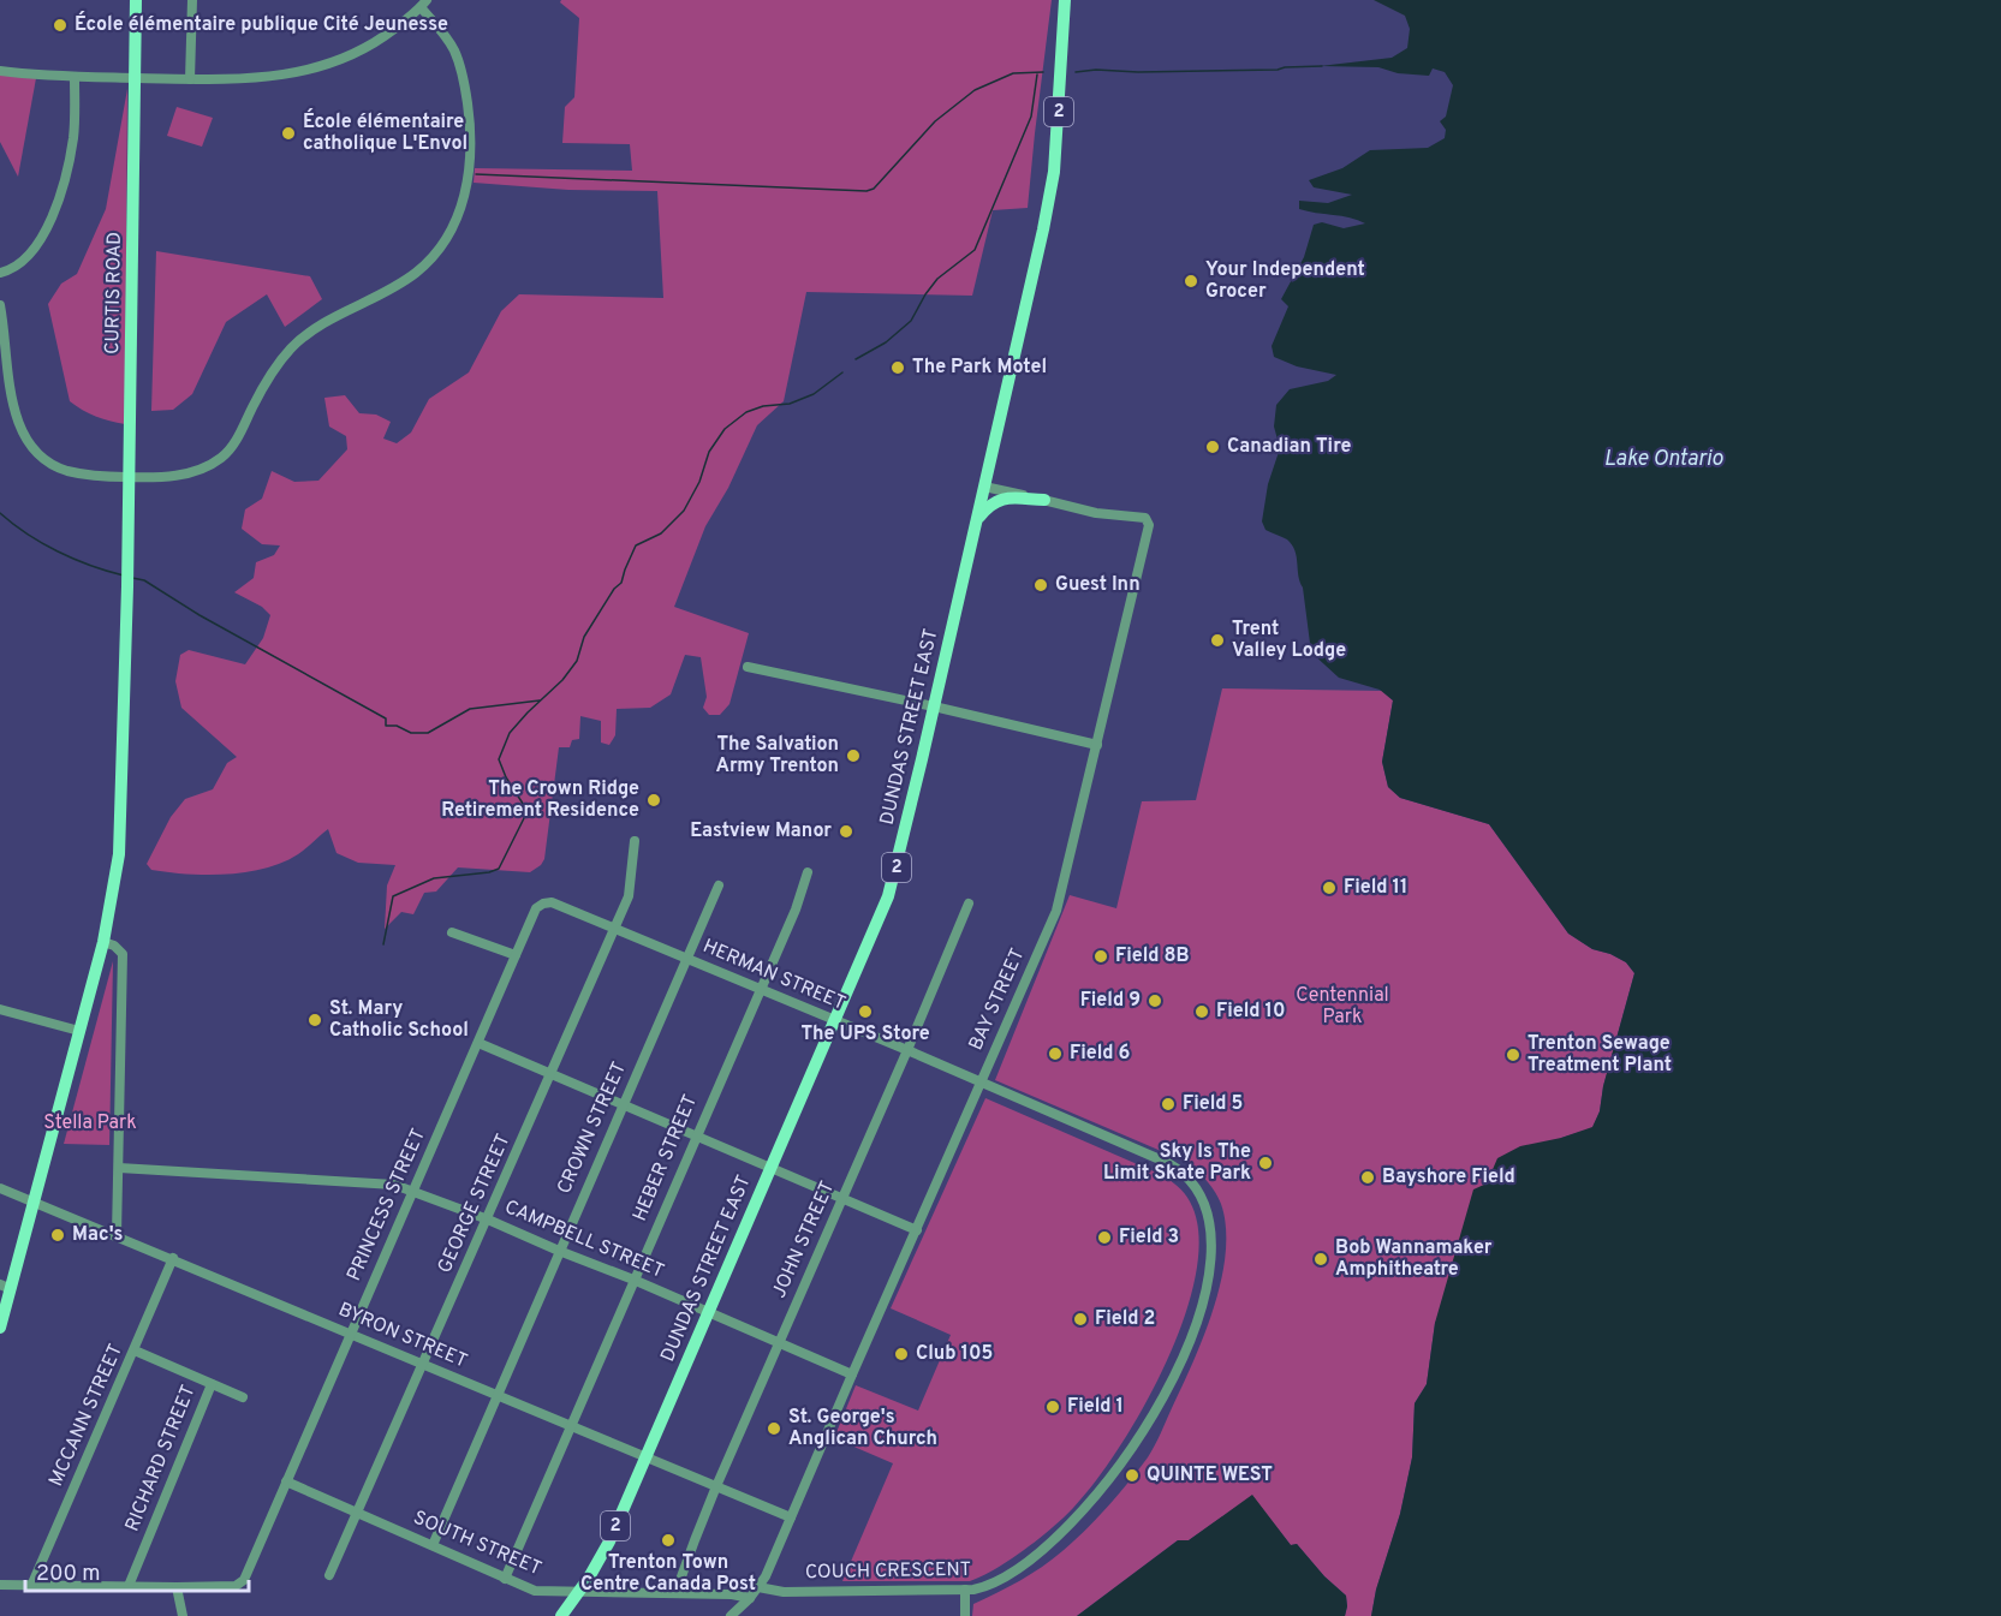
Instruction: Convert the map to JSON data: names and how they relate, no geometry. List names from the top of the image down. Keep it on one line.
{"streets":{"main road":["2","CURTIS ROAD","DUNDAS STREET EAST"],"street":["HERMAN STREET","BAY STREET","CROWN STREET","HEBER STREET","GEORGE STREET","PRINCESS STREET","CAMPBELL STREET","JOHN STREET","BYRON STREET","MCCANN STREET","RICHARD STREET","SOUTH STREET","COUCH CRESCENT"]},"crossings":[["CURTIS ROAD","BYRON STREET"],["DUNDAS STREET EAST","HERMAN STREET"],["DUNDAS STREET EAST","BAY STREET"],["DUNDAS STREET EAST","CAMPBELL STREET"],["DUNDAS STREET EAST","BYRON STREET"],["DUNDAS STREET EAST","SOUTH STREET"],["HERMAN STREET","BAY STREET"],["HERMAN STREET","CROWN STREET"],["HERMAN STREET","HEBER STREET"],["HERMAN STREET","GEORGE STREET"],["HERMAN STREET","PRINCESS STREET"],["HERMAN STREET","JOHN STREET"],["HERMAN STREET","COUCH CRESCENT"],["BAY STREET","CAMPBELL STREET"],["BAY STREET","BYRON STREET"],["BAY STREET","SOUTH STREET"],["BAY STREET","COUCH CRESCENT"],["CROWN STREET","CAMPBELL STREET"],["CROWN STREET","BYRON STREET"],["CROWN STREET","SOUTH STREET"],["HEBER STREET","CAMPBELL STREET"],["HEBER STREET","BYRON STREET"],["HEBER STREET","SOUTH STREET"],["GEORGE STREET","CAMPBELL STREET"],["GEORGE STREET","BYRON STREET"],["GEORGE STREET","SOUTH STREET"],["PRINCESS STREET","CAMPBELL STREET"],["PRINCESS STREET","BYRON STREET"],["PRINCESS STREET","SOUTH STREET"],["CAMPBELL STREET","JOHN STREET"],["JOHN STREET","BYRON STREET"],["JOHN STREET","SOUTH STREET"],["BYRON STREET","MCCANN STREET"]],"water":["Lake Ontario"],"parks":["Centennial Park","Stella Park"],"places":["École élémentaire publique Cité Jeunesse","École élémentaire catholique L'Envol","Your Independent Grocer","The Park Motel","Canadian Tire","Guest Inn","Trent Valley Lodge","The Salvation Army Trenton","The Crown Ridge Retirement Residence","Eastview Manor","Field 11","Field 8B","Field 9","The UPS Store","Field 10","St. Mary Catholic School","Field 6","Trenton Sewage Treatment Plant","Field 5","Sky Is The Limit Skate Park","Bayshore Field","Mac's","Field 3","Bob Wannamaker Amphitheatre","Field 2","Club 105","Field 1","St. George's Anglican Church","QUINTE WEST","Trenton Town Centre Canada Post"],"scale_bar":"200 m"}
